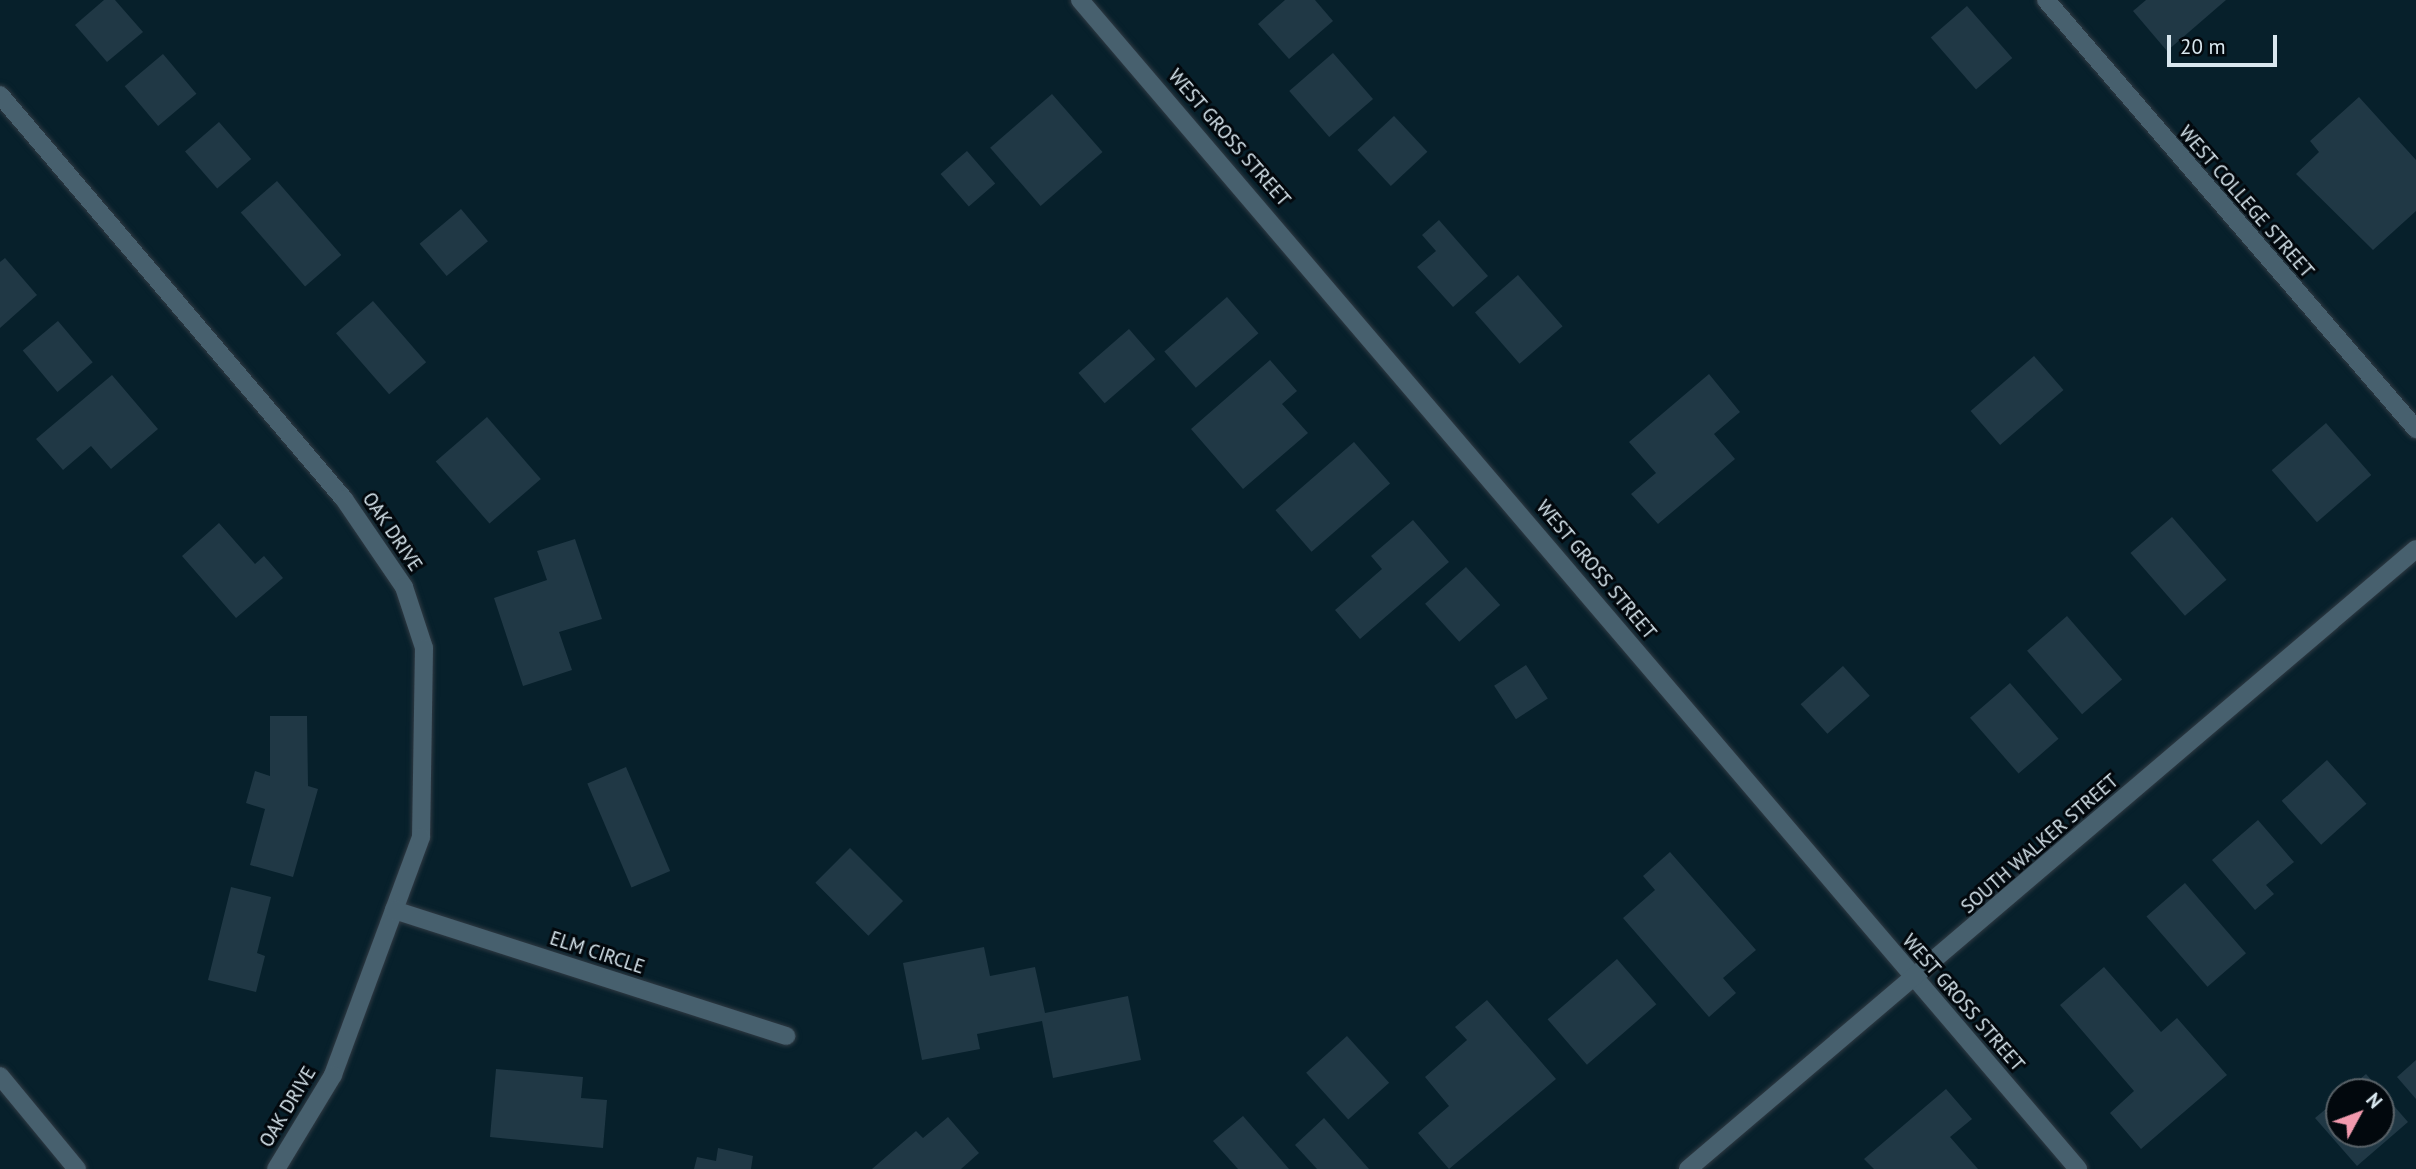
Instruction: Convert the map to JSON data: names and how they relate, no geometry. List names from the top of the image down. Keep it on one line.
{"streets":{"street":["WEST GROSS STREET","WEST COLLEGE STREET","OAK DRIVE","SOUTH WALKER STREET","ELM CIRCLE"]},"crossings":[["WEST GROSS STREET","SOUTH WALKER STREET"],["OAK DRIVE","ELM CIRCLE"]],"scale_bar":"20 m","north":"top right"}
